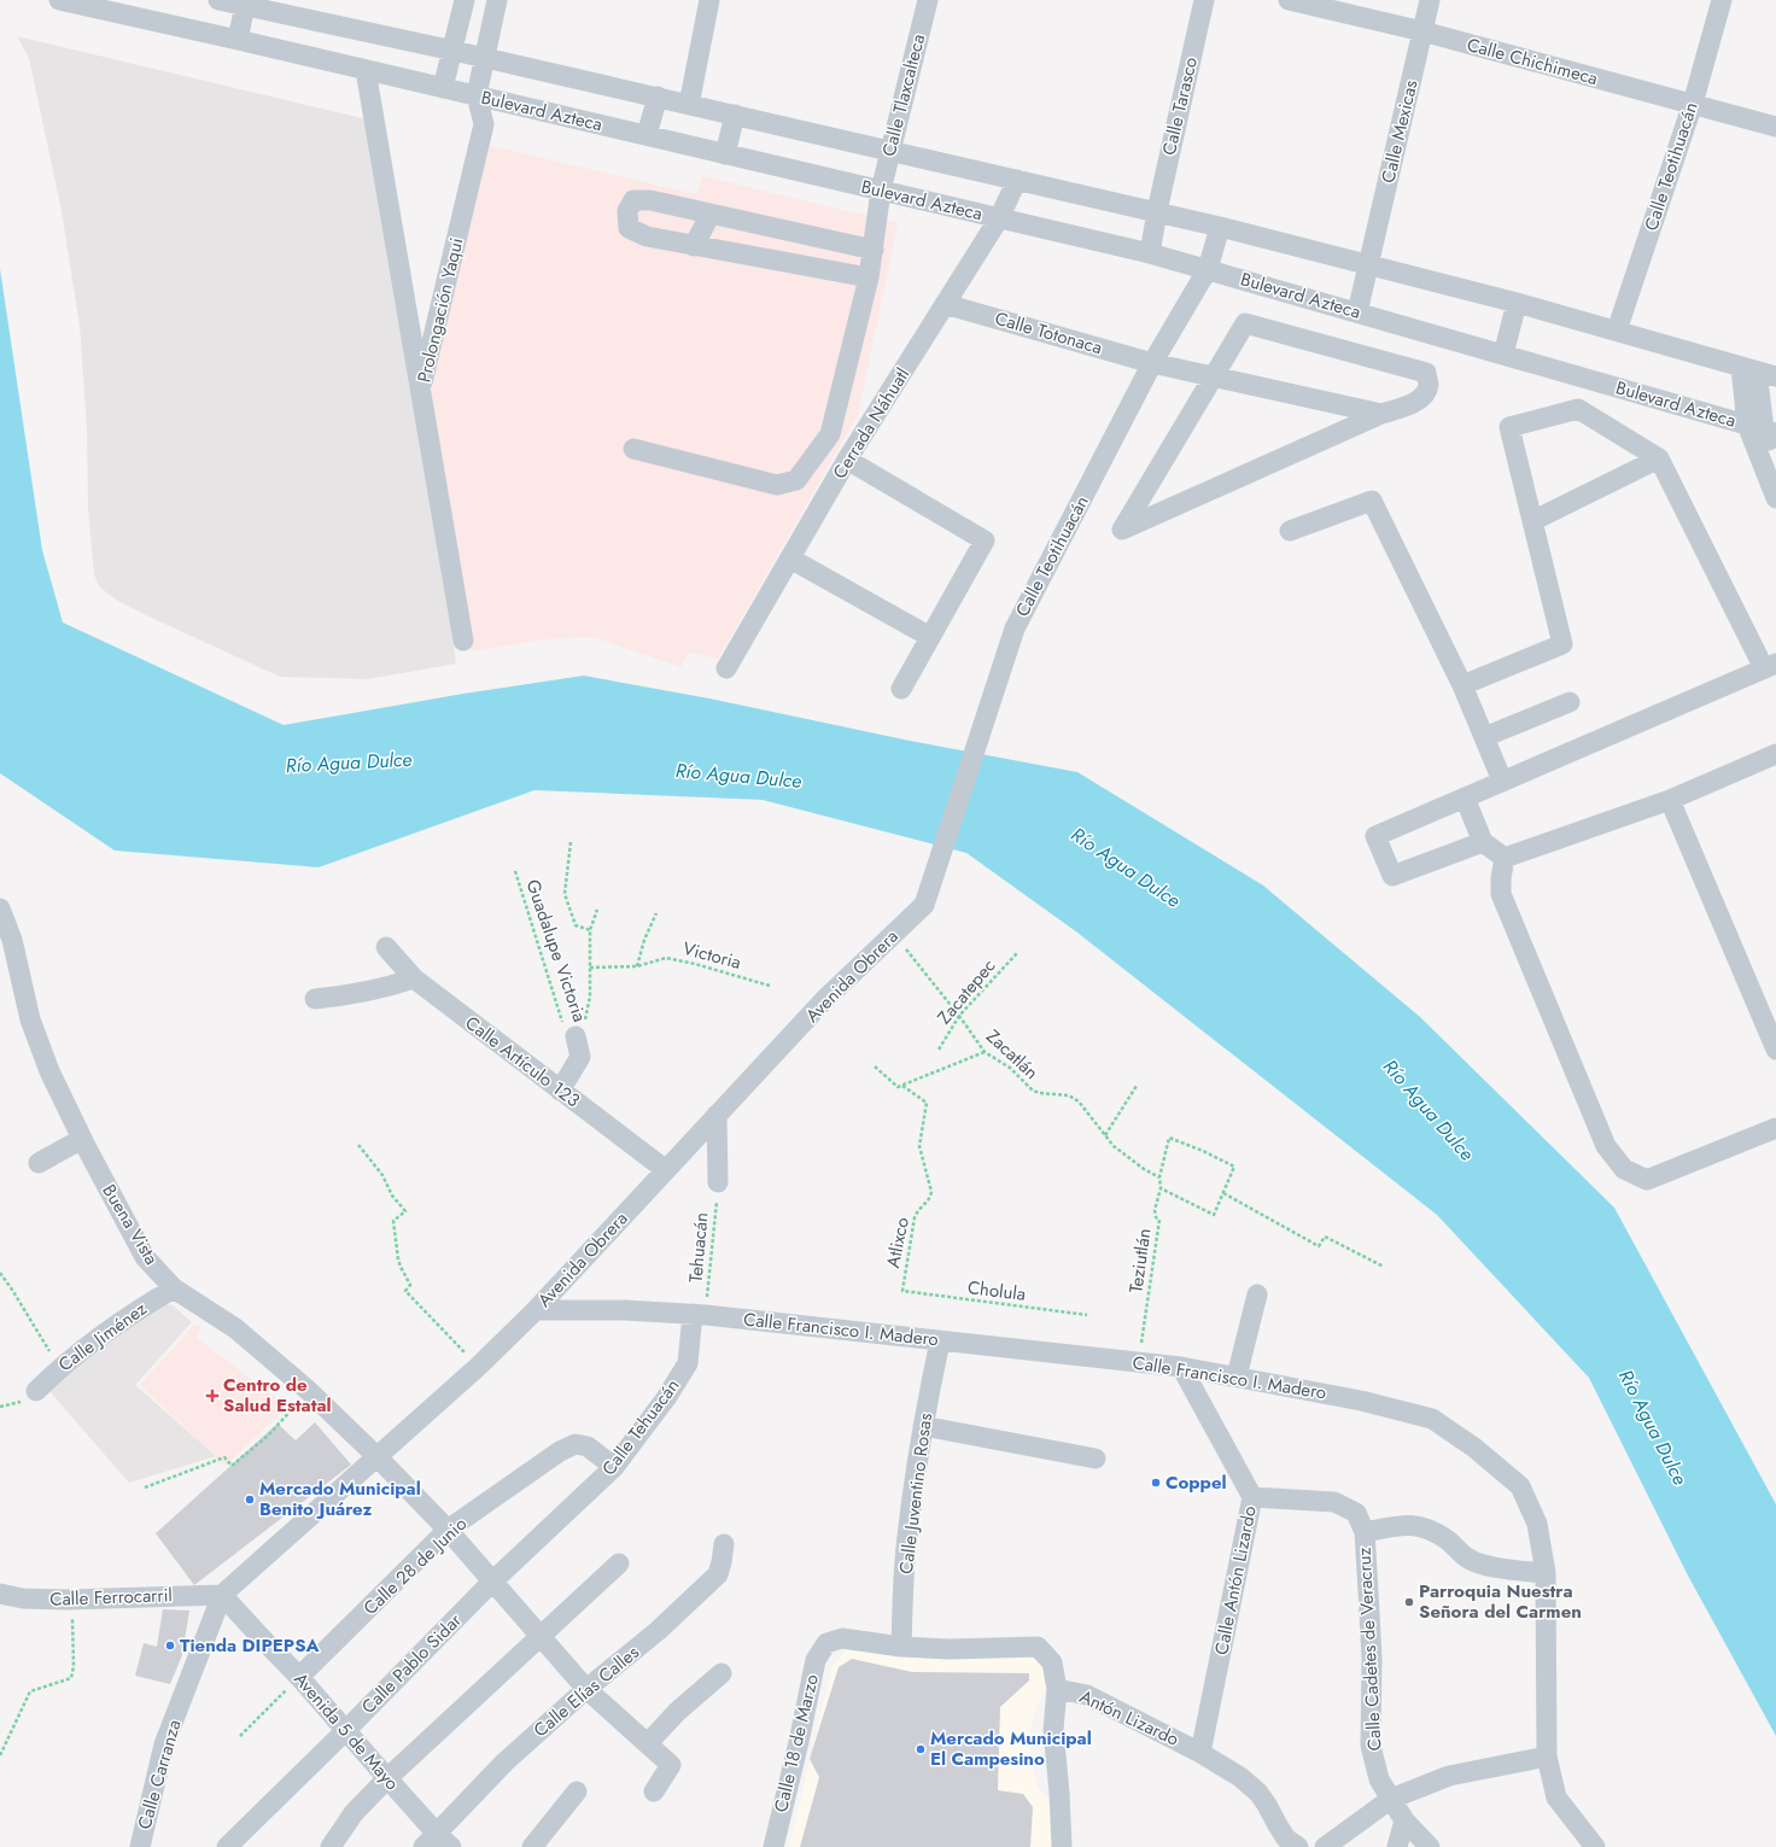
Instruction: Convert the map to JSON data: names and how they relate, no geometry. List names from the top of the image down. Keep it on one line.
{"streets":{"street":["Calle Chichimeca","Calle Tlaxcalteca","Calle Tarasco","Bulevard Azteca","Calle Mexicas","Calle Teotihuacán","Prolongación Yaqui","Calle Totonaca","Cerrada Náhuatl","Avenida Obrera","Calle Artículo 123","Buena Vista","Calle Francisco I. Madero","Calle Jiménez","Calle Tehuacán","Calle Juventino Rosas","Calle 28 de Junio","Calle Antón Lizardo","Calle Ferrocarril","Calle Cadetes de Veracruz","Calle Pablo Sidar","Calle Elías Calles","Antón Lizardo","Avenida 5 de Mayo","Calle 18 de Marzo","Calle Carranza"],"path":["Guadalupe Victoria","Victoria","Zacatepec","Zacatlán","Atlixco","Tehuacán","Teziutlán","Cholula"]},"crossings":[["Calle Chichimeca","Calle Mexicas"],["Calle Chichimeca","Calle Teotihuacán"],["Calle Tlaxcalteca","Bulevard Azteca"],["Calle Tarasco","Bulevard Azteca"],["Bulevard Azteca","Calle Mexicas"],["Bulevard Azteca","Calle Teotihuacán"],["Bulevard Azteca","Prolongación Yaqui"],["Bulevard Azteca","Cerrada Náhuatl"],["Calle Teotihuacán","Calle Totonaca"],["Calle Teotihuacán","Avenida Obrera"],["Calle Totonaca","Cerrada Náhuatl"],["Avenida Obrera","Zacatlán"],["Avenida Obrera","Calle Artículo 123"],["Avenida Obrera","Buena Vista"],["Avenida Obrera","Calle Francisco I. Madero"],["Avenida Obrera","Calle Ferrocarril"],["Avenida Obrera","Avenida 5 de Mayo"],["Avenida Obrera","Calle Carranza"],["Zacatepec","Zacatlán"],["Zacatlán","Teziutlán"],["Buena Vista","Calle Jiménez"],["Buena Vista","Calle Tehuacán"],["Buena Vista","Calle 28 de Junio"],["Buena Vista","Calle Pablo Sidar"],["Buena Vista","Calle Elías Calles"],["Atlixco","Cholula"],["Tehuacán","Calle Francisco I. Madero"],["Tehuacán","Calle Tehuacán"],["Teziutlán","Calle Francisco I. Madero"],["Calle Francisco I. Madero","Calle Tehuacán"],["Calle Francisco I. Madero","Calle Juventino Rosas"],["Calle Francisco I. Madero","Calle Antón Lizardo"],["Calle Tehuacán","Calle 28 de Junio"],["Calle Tehuacán","Calle Pablo Sidar"],["Calle Juventino Rosas","Calle 18 de Marzo"],["Calle 28 de Junio","Avenida 5 de Mayo"],["Calle Antón Lizardo","Calle Cadetes de Veracruz"],["Calle Antón Lizardo","Antón Lizardo"],["Calle Ferrocarril","Avenida 5 de Mayo"],["Calle Ferrocarril","Calle Carranza"],["Calle Pablo Sidar","Avenida 5 de Mayo"],["Calle Elías Calles","Avenida 5 de Mayo"],["Avenida 5 de Mayo","Calle Carranza"]],"water":["Río Agua Dulce"],"places":{"health":["Centro de Salud Estatal"],"other":["Coppel","Mercado Municipal Benito Juárez","Parroquia Nuestra Señora del Carmen","Tienda DIPEPSA","Mercado Municipal El Campesino"]}}
